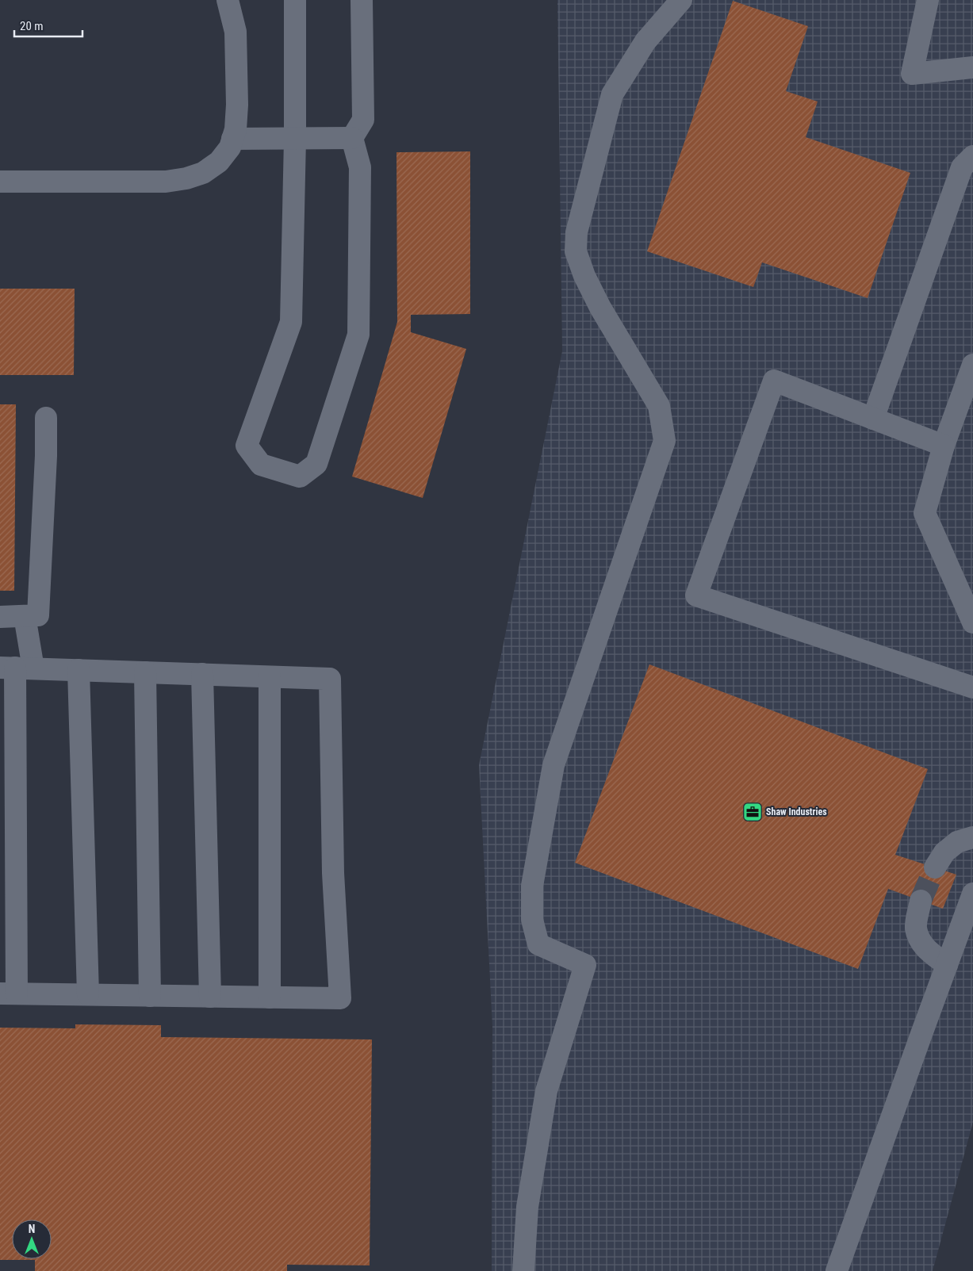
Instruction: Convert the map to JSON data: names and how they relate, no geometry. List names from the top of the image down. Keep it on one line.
{"places":{"office":["Shaw Industries"]},"scale_bar":"20 m","north":"top"}
